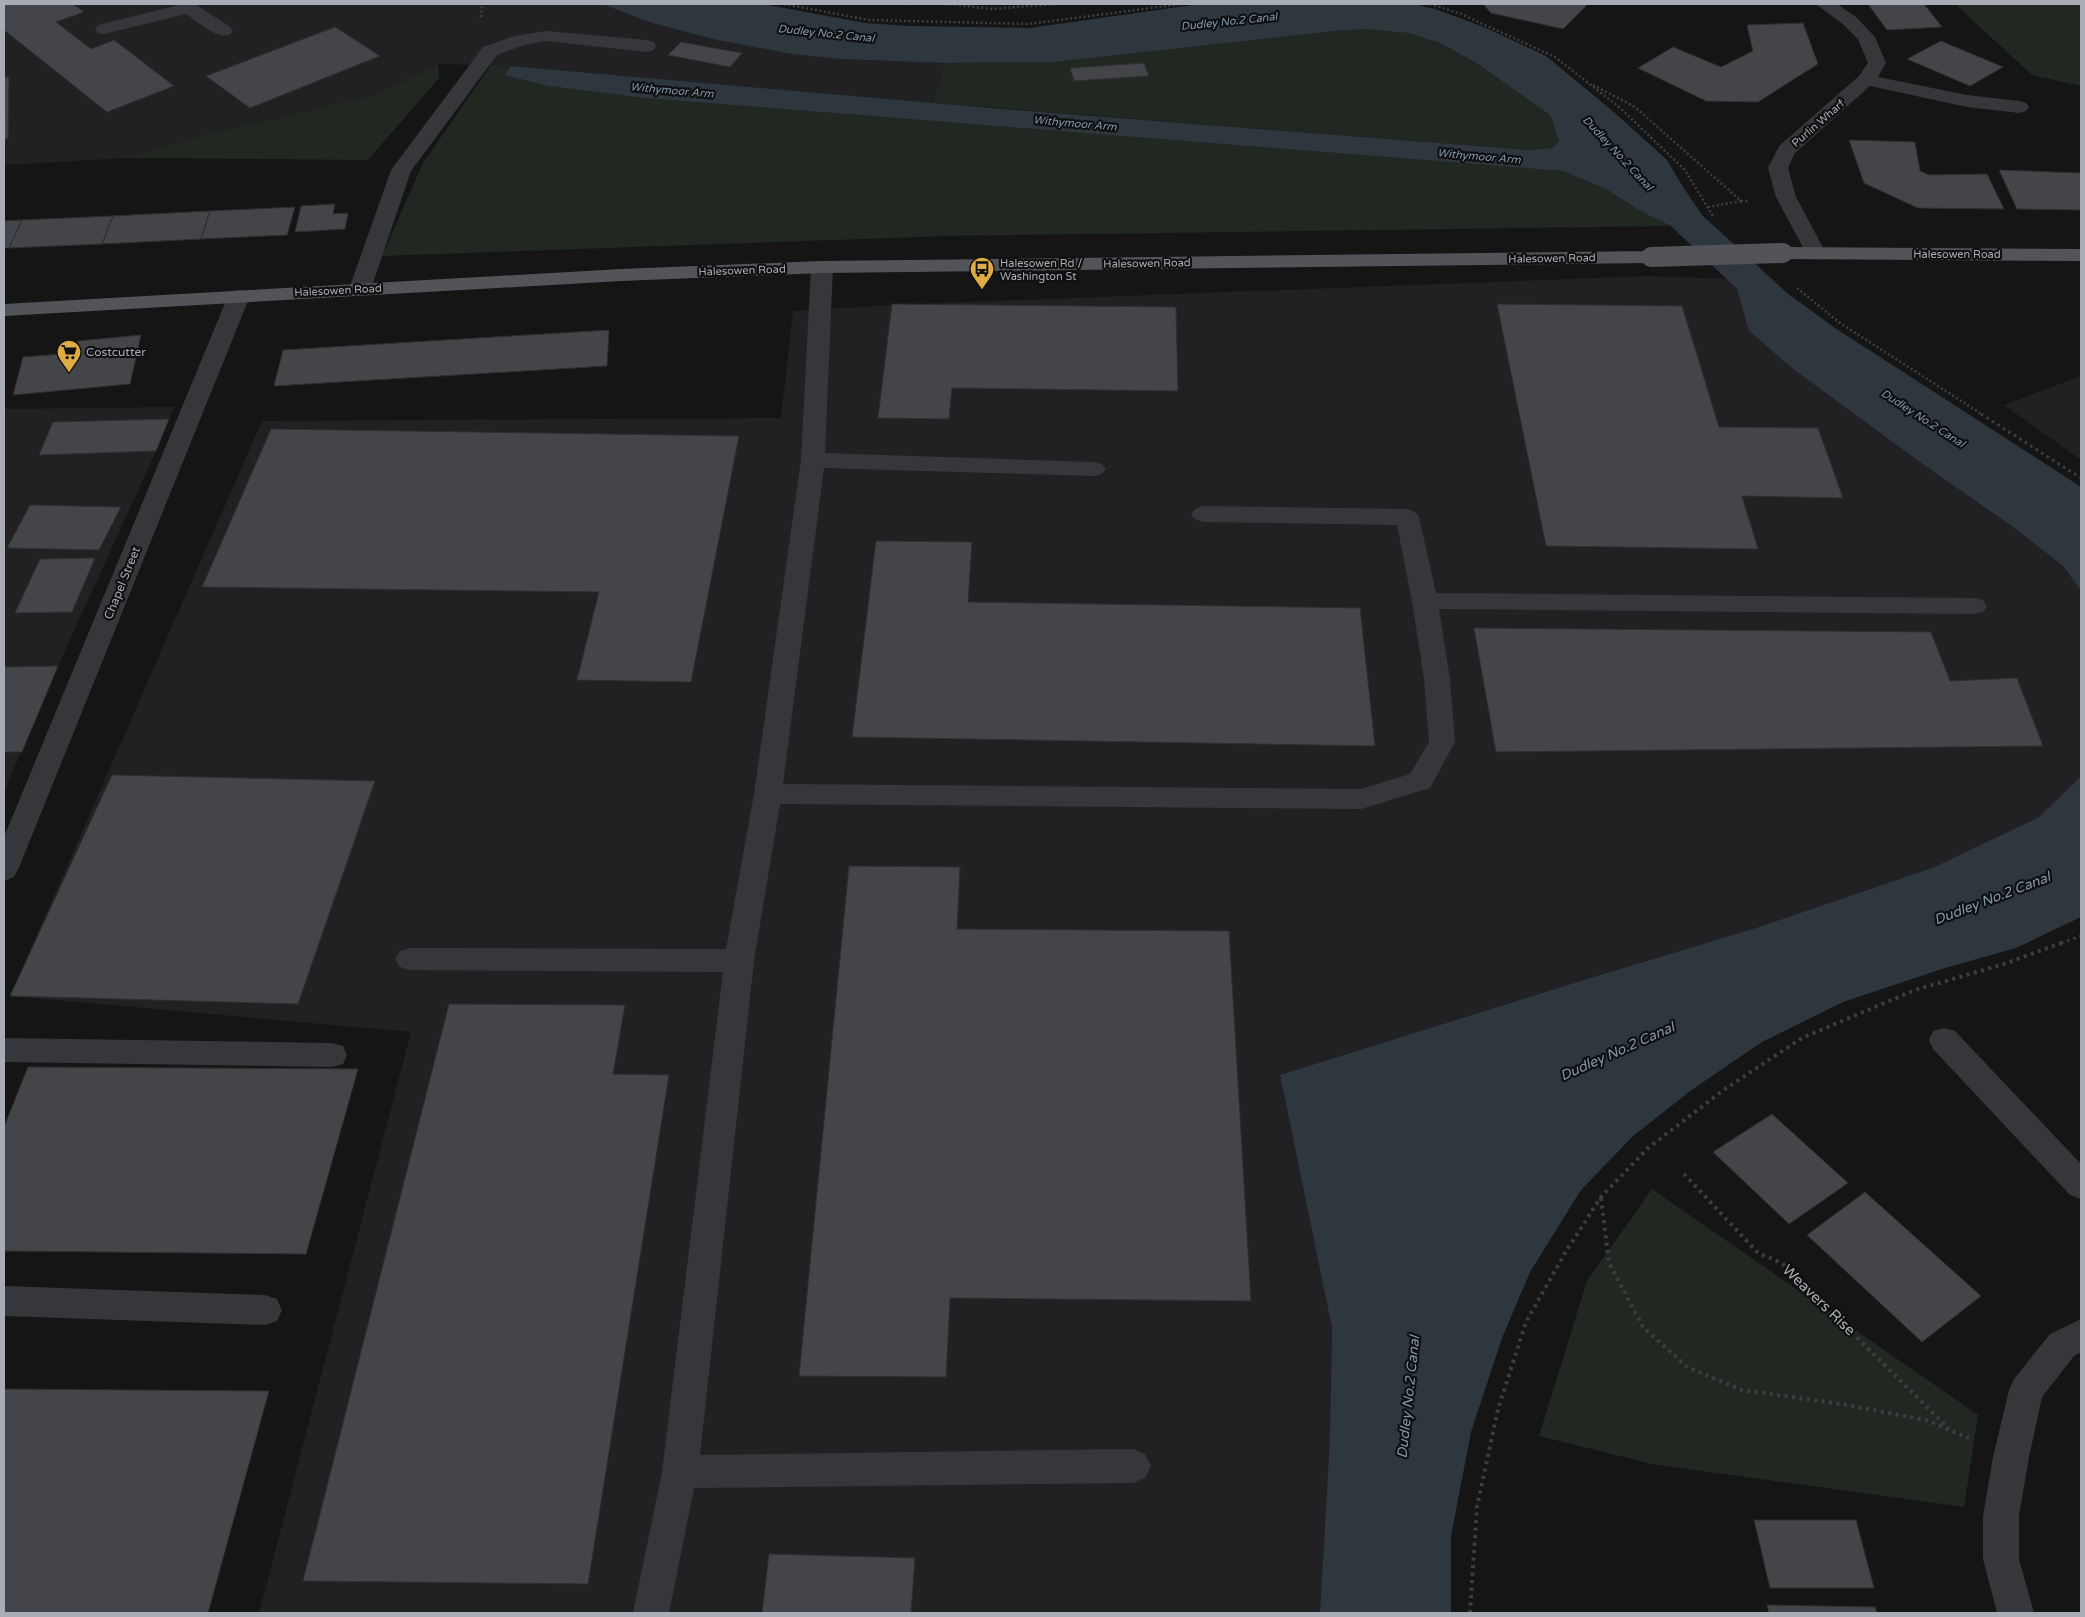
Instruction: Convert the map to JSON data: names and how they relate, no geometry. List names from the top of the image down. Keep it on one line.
{"streets":{"main road":["Halesowen Road"],"street":["Purlin Wharf","Chapel Street"],"path":["Weavers Rise"]},"crossings":[["Purlin Wharf","Halesowen Road"],["Halesowen Road","Chapel Street"]],"water":["Dudley No.2 Canal","Withymoor Arm"],"places":{"bus stop":["Halesowen Rd / Washington St"],"supermarket":["Costcutter"]}}
